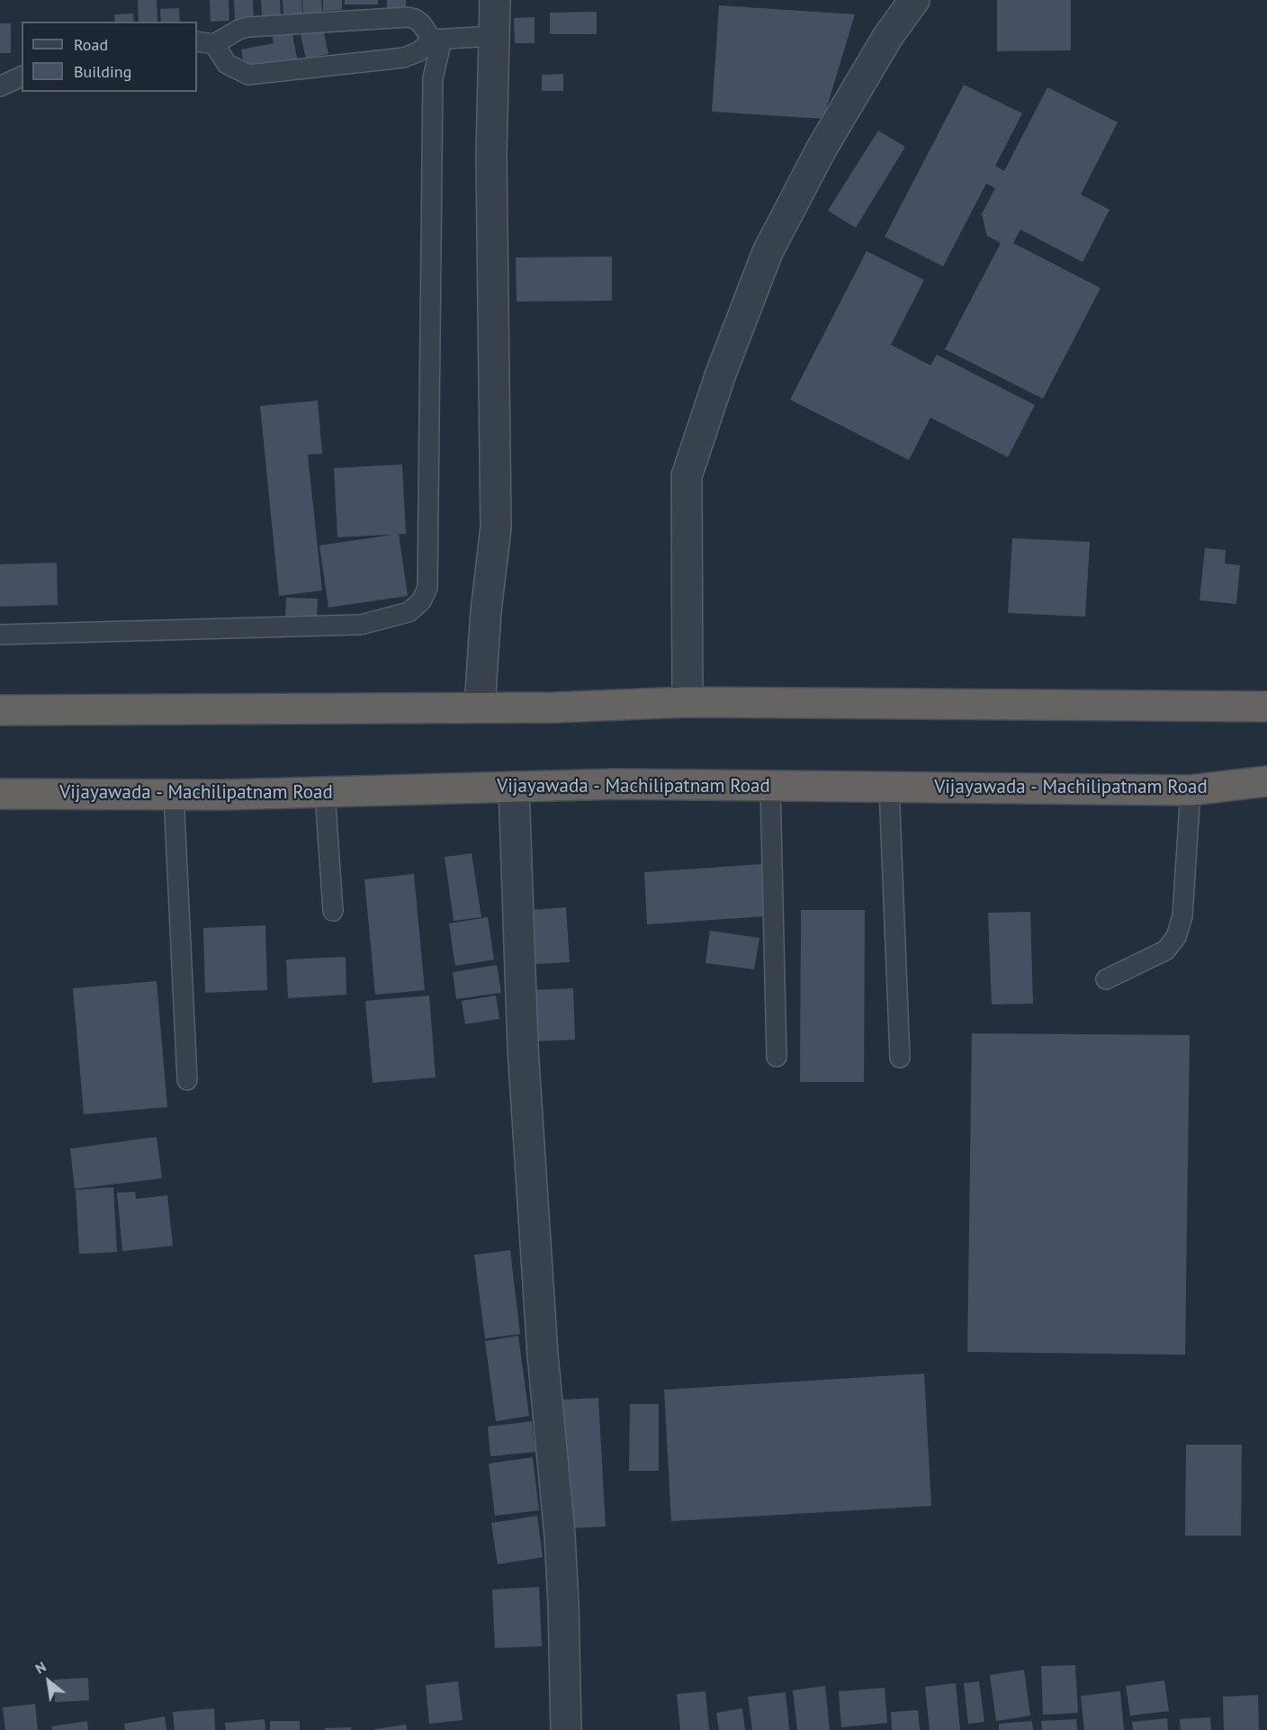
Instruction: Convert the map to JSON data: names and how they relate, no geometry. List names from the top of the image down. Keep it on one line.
{"streets":{"highway":["Vijayawada - Machilipatnam Road"]},"legend":["Road","Building"],"north":"top left"}
